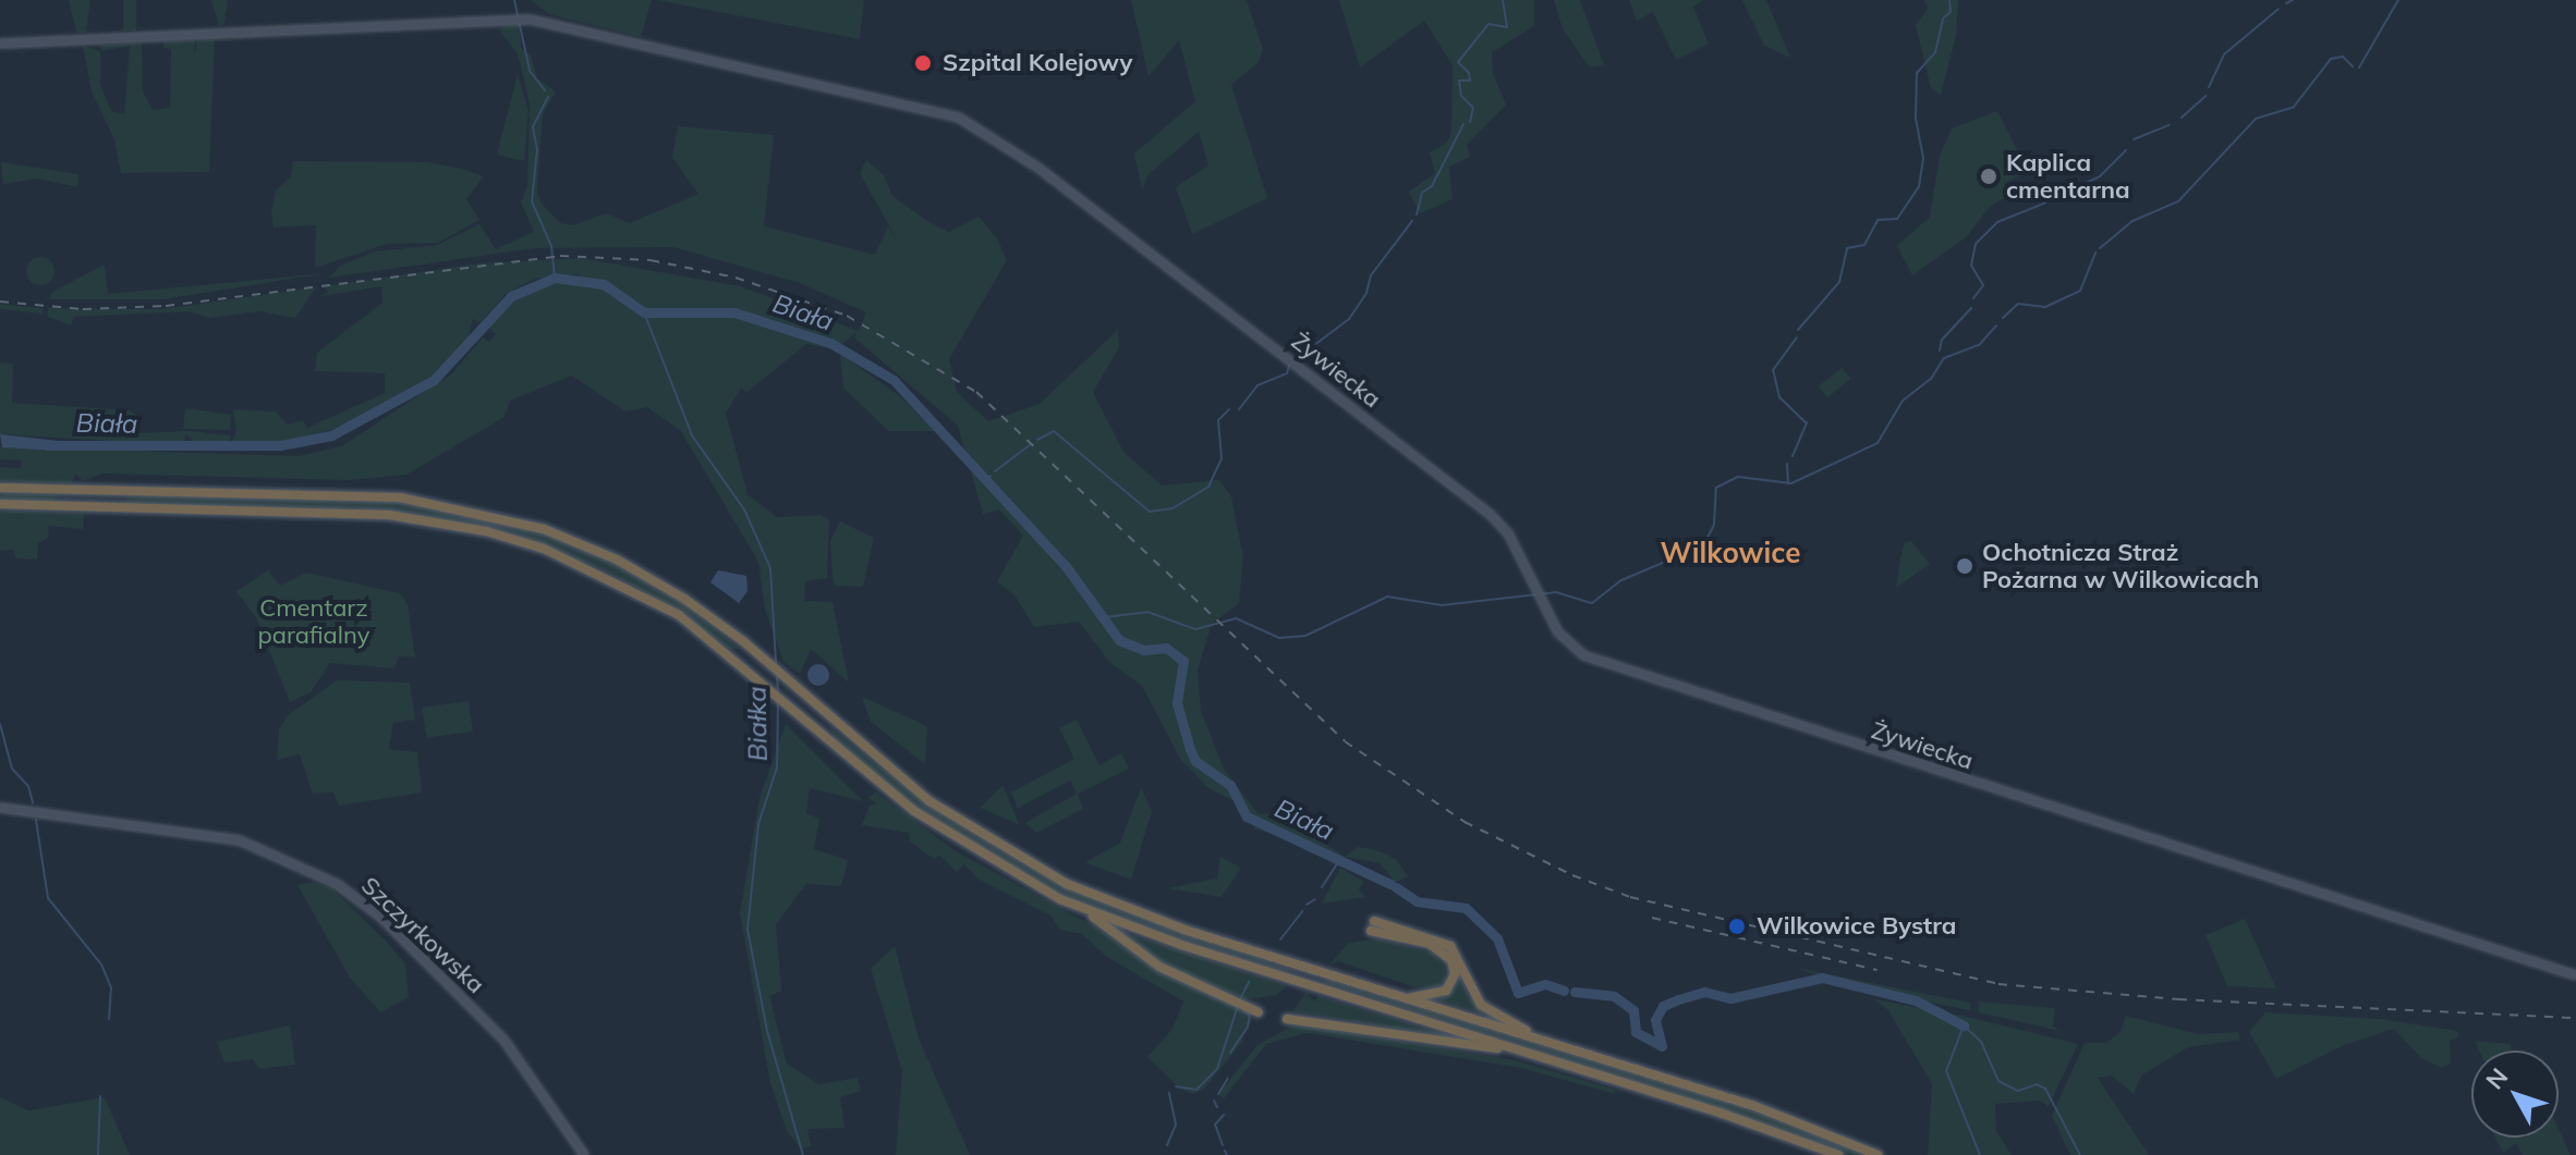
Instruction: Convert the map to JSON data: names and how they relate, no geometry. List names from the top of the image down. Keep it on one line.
{"streets":{"main road":["Żywiecka","Szczyrkowska"]},"districts":["Wilkowice"],"water":["Biała","Białka"],"parks":["Cmentarz parafialny"],"places":["Szpital Kolejowy","Kaplica cmentarna","Ochotnicza Straż Pożarna w Wilkowicach","Wilkowice Bystra"],"north":"top left"}
